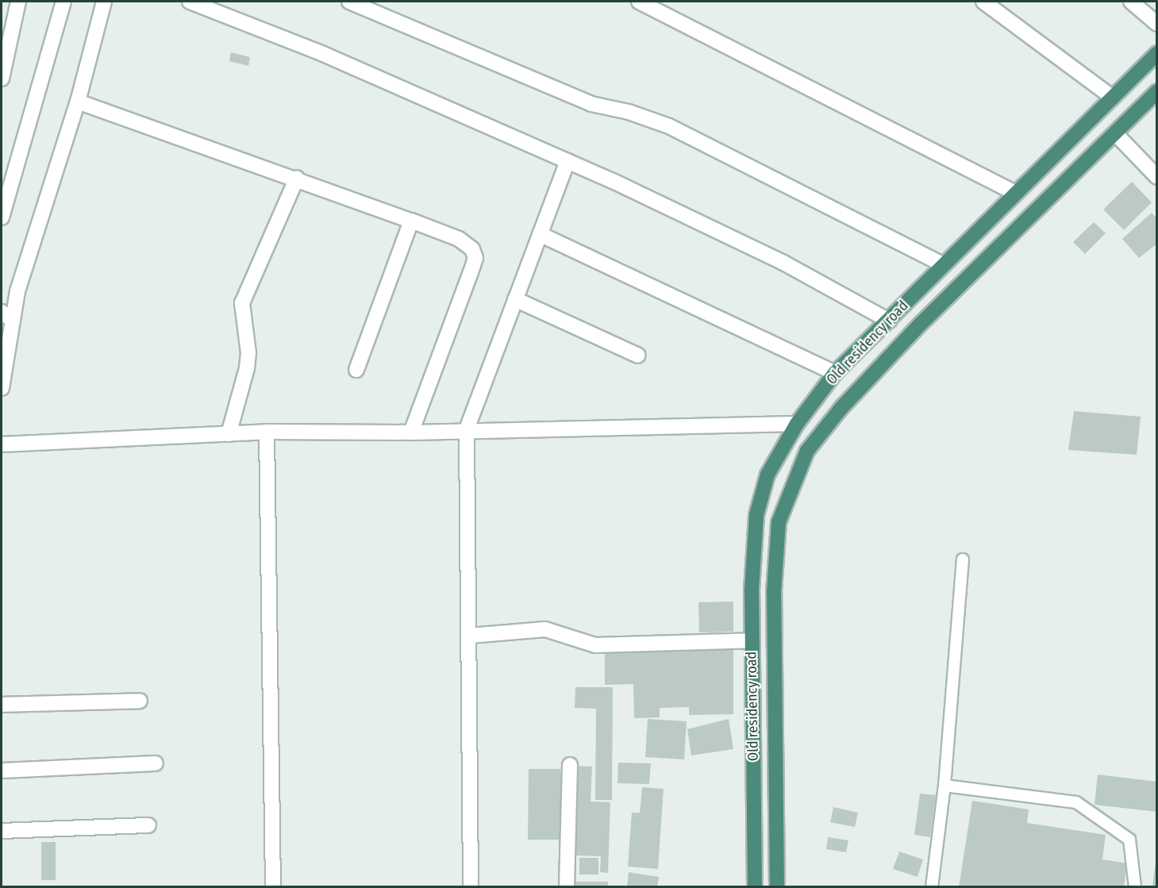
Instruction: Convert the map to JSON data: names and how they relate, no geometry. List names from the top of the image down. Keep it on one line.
{"streets":{"highway":["Old residency road"]}}
